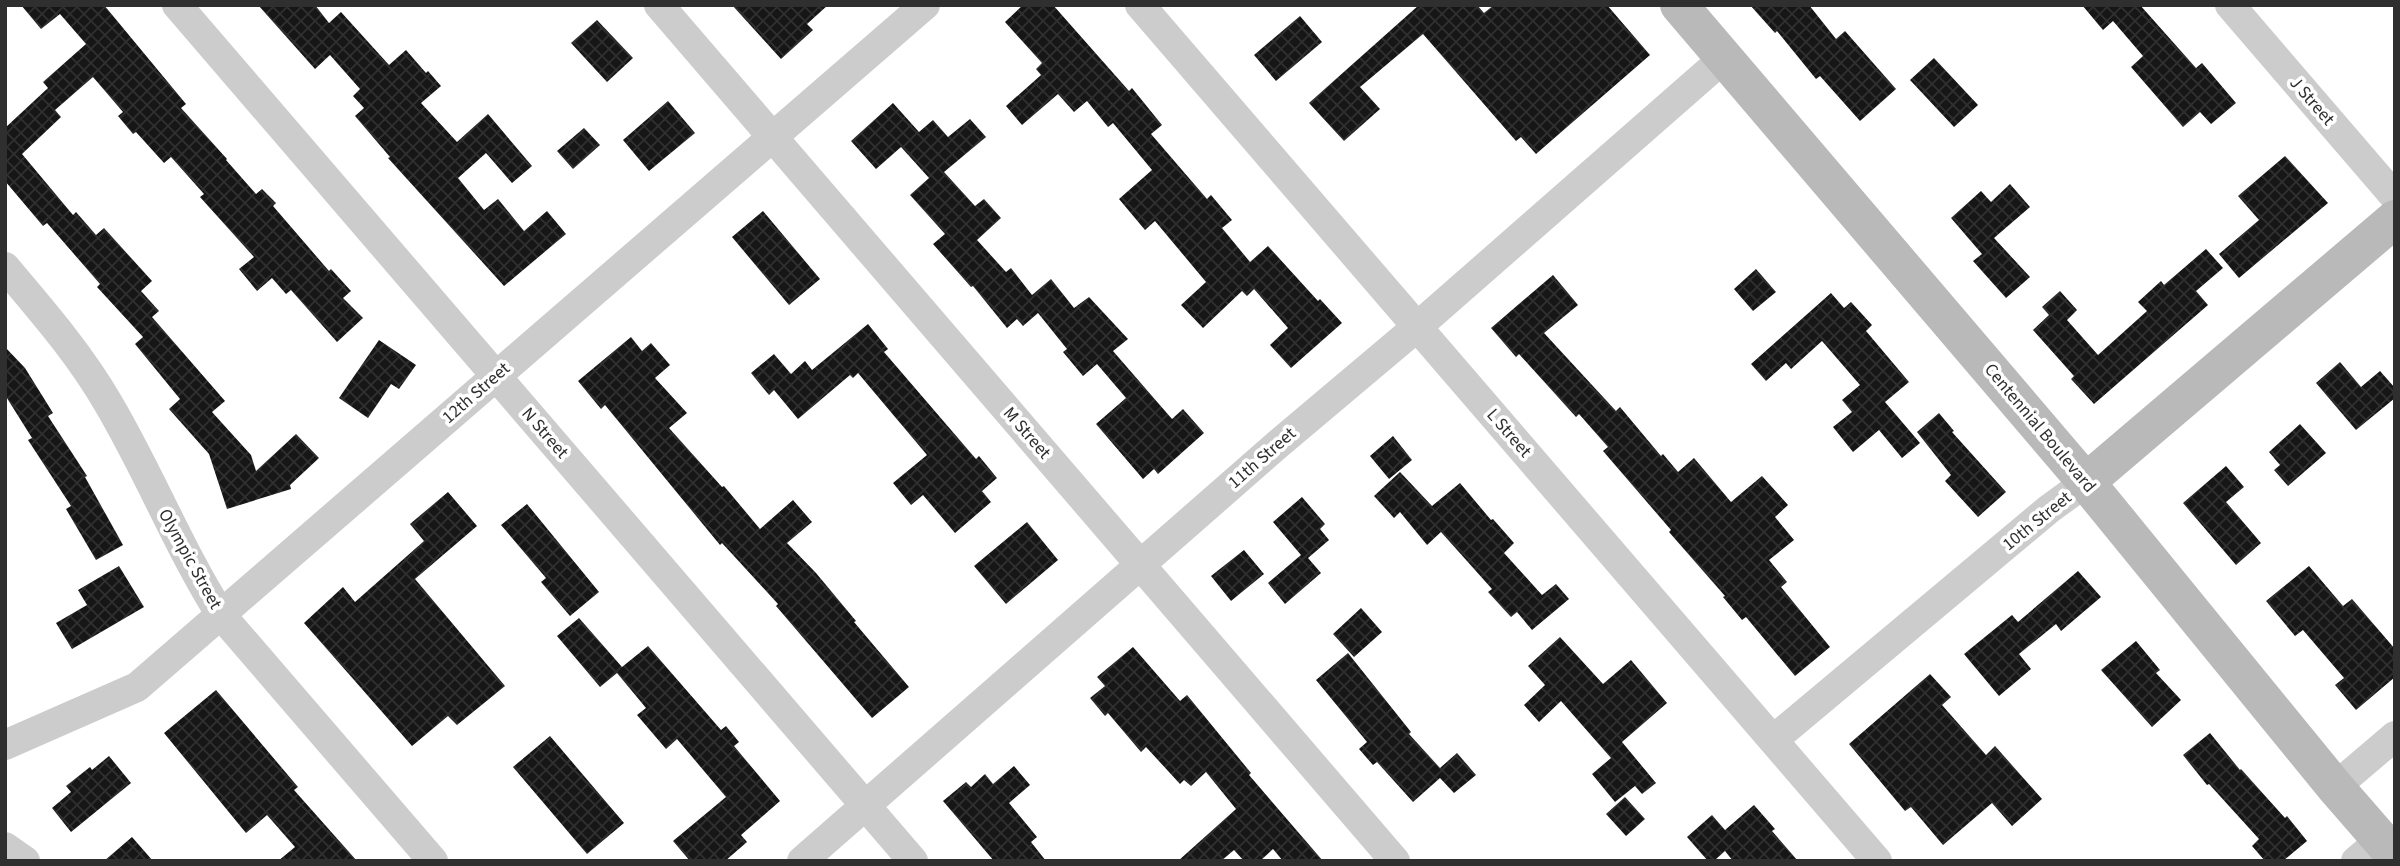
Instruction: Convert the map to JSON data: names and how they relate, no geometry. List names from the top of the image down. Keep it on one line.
{"streets":{"main road":["Centennial Boulevard","10th Street"],"street":["J Street","12th Street","N Street","M Street","L Street","11th Street","Olympic Street"]},"crossings":[["12th Street","N Street"],["12th Street","M Street"],["12th Street","Olympic Street"],["Centennial Boulevard","11th Street"],["Centennial Boulevard","10th Street"],["N Street","11th Street"],["M Street","11th Street"],["L Street","11th Street"],["L Street","10th Street"]]}
